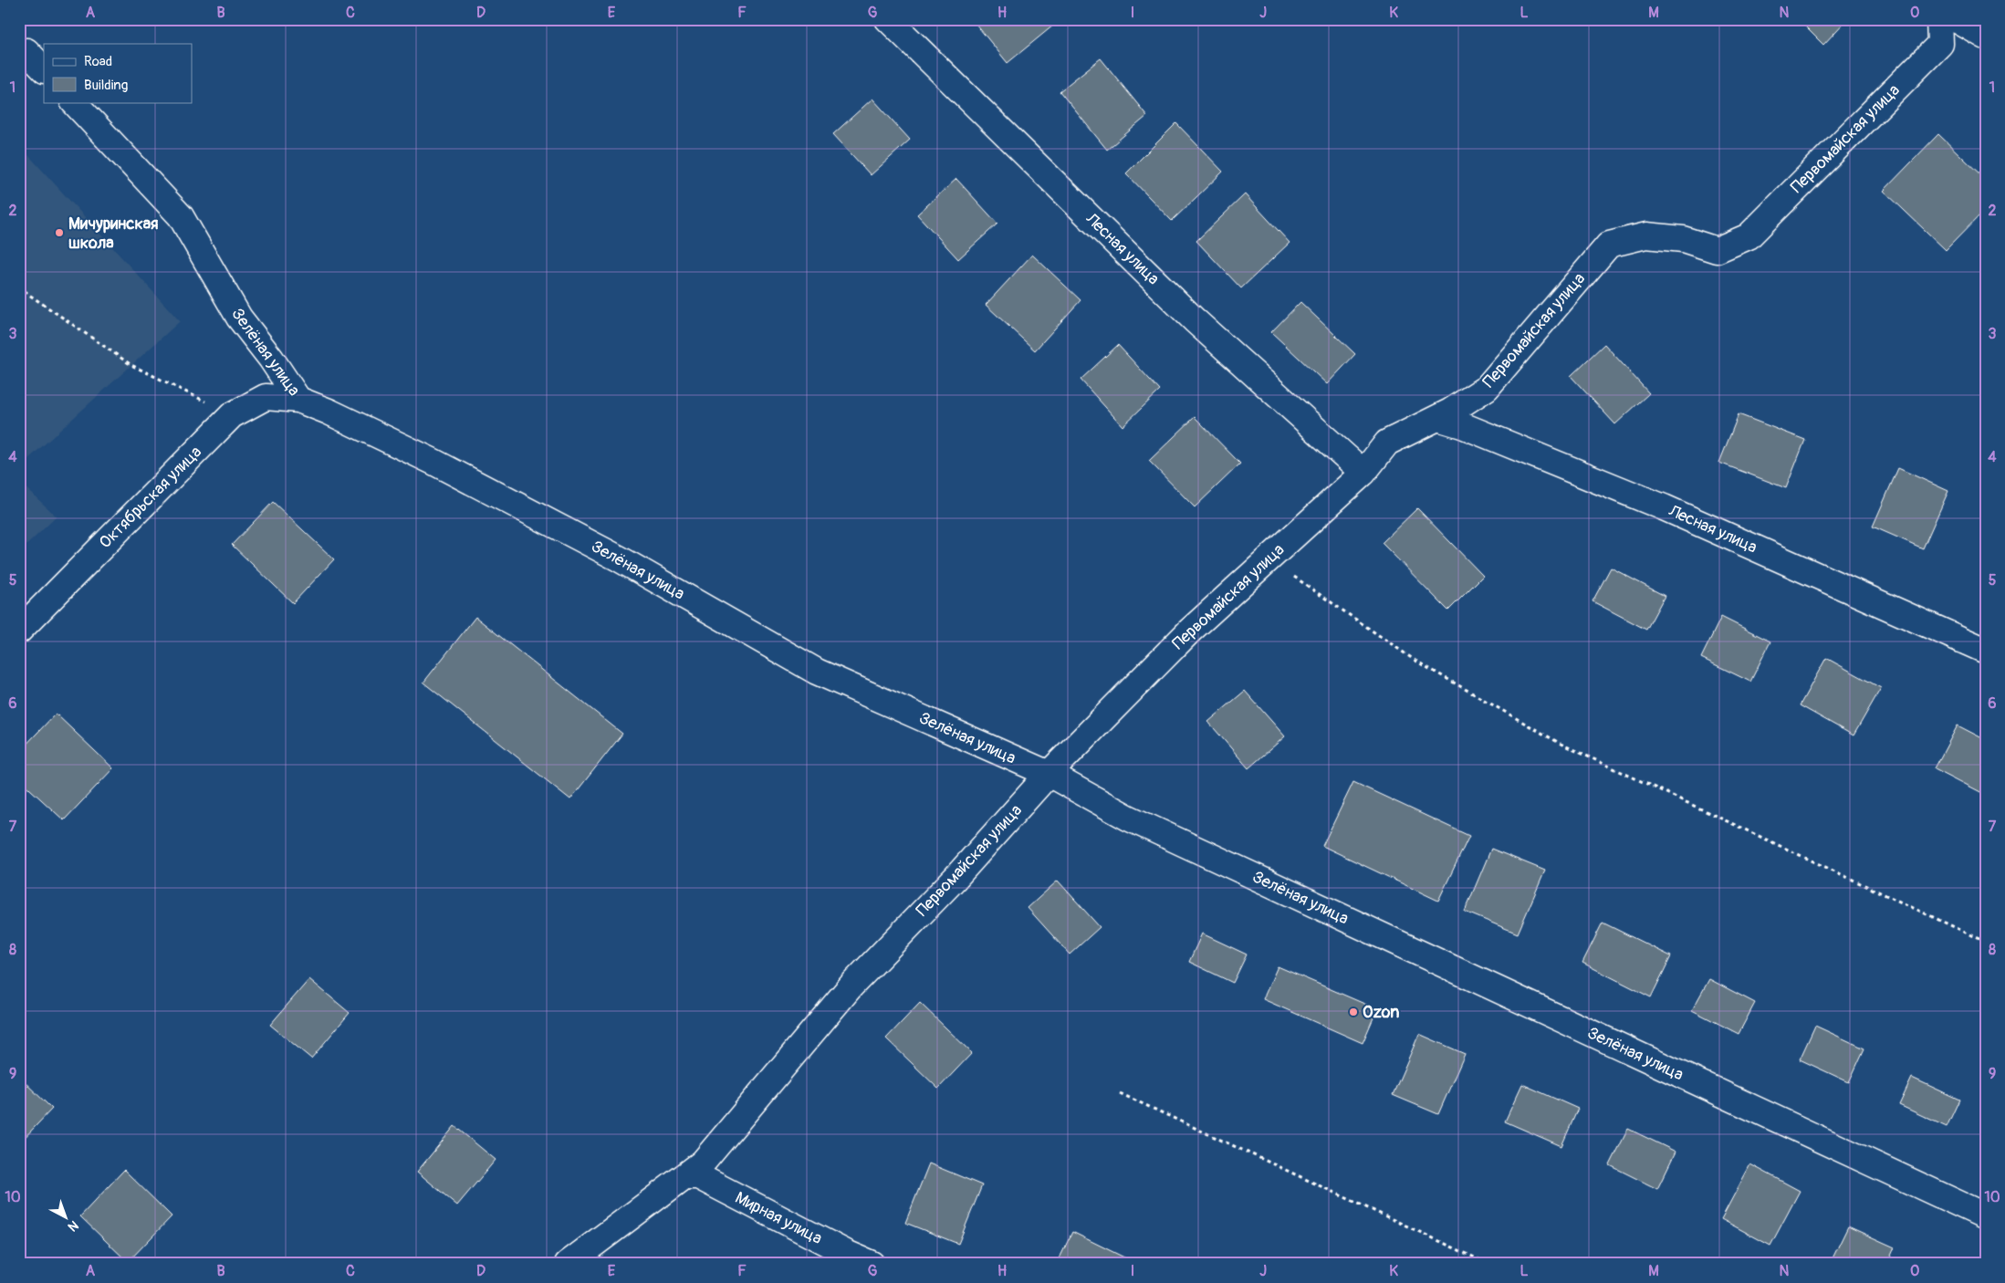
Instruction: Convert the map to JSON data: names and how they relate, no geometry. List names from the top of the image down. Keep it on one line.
{"streets":{"street":["Первомайская улица","Лесная улица","Зелёная улица","Октябрьская улица","Мирная улица"]},"crossings":[["Первомайская улица","Лесная улица"],["Первомайская улица","Зелёная улица"],["Первомайская улица","Мирная улица"],["Зелёная улица","Октябрьская улица"]],"places":["Мичуринская школа","Ozon"],"legend":["Road","Building"],"north":"bottom right","grid":{"columns":["A","B","C","D","E","F","G","H","I","J","K","L","M","N","O"],"rows":["1","2","3","4","5","6","7","8","9","10"]}}
